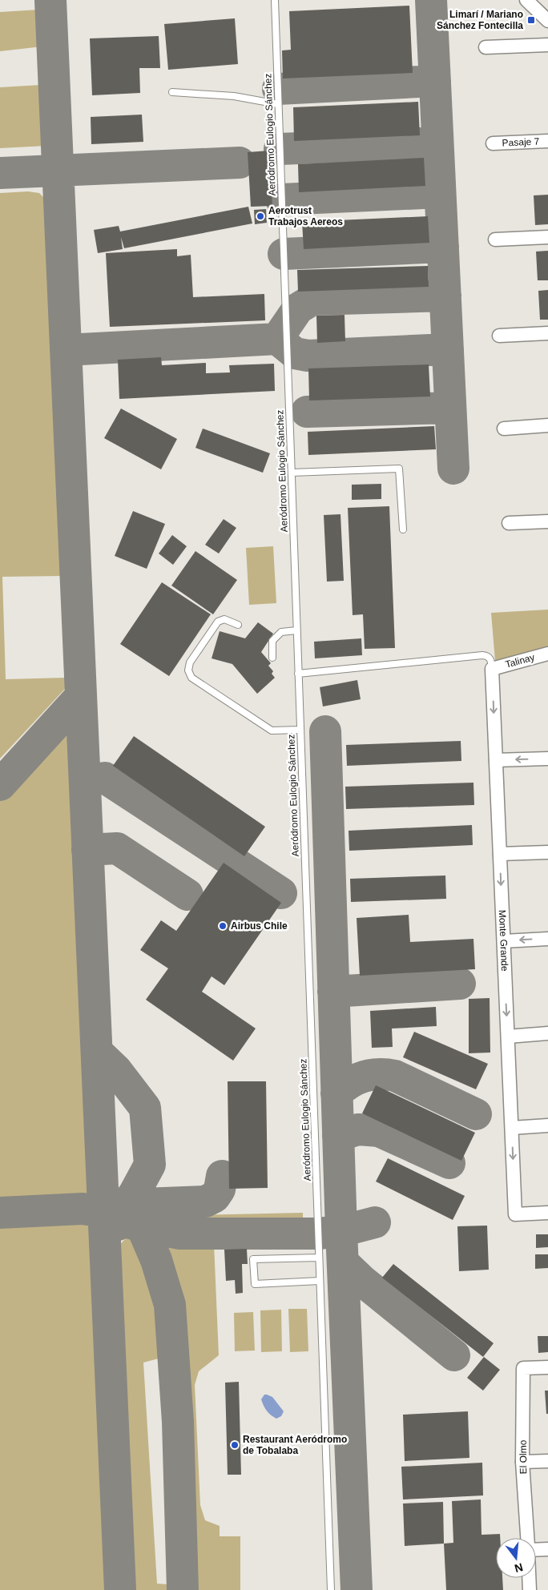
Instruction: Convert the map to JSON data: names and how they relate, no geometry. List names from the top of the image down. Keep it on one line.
{"streets":{"street":["Pasaje 7","Talinay","Monte Grande","El Olmo"],"lane":["Aeródromo Eulogio Sánchez"]},"crossings":[["Talinay","Monte Grande"]],"one_way":["Monte Grande"],"places":{"transit":["Limarí / Mariano Sánchez Fontecilla"],"other":["Aerotrust Trabajos Aereos","Airbus Chile","Restaurant Aeródromo de Tobalaba"]},"north":"bottom"}
